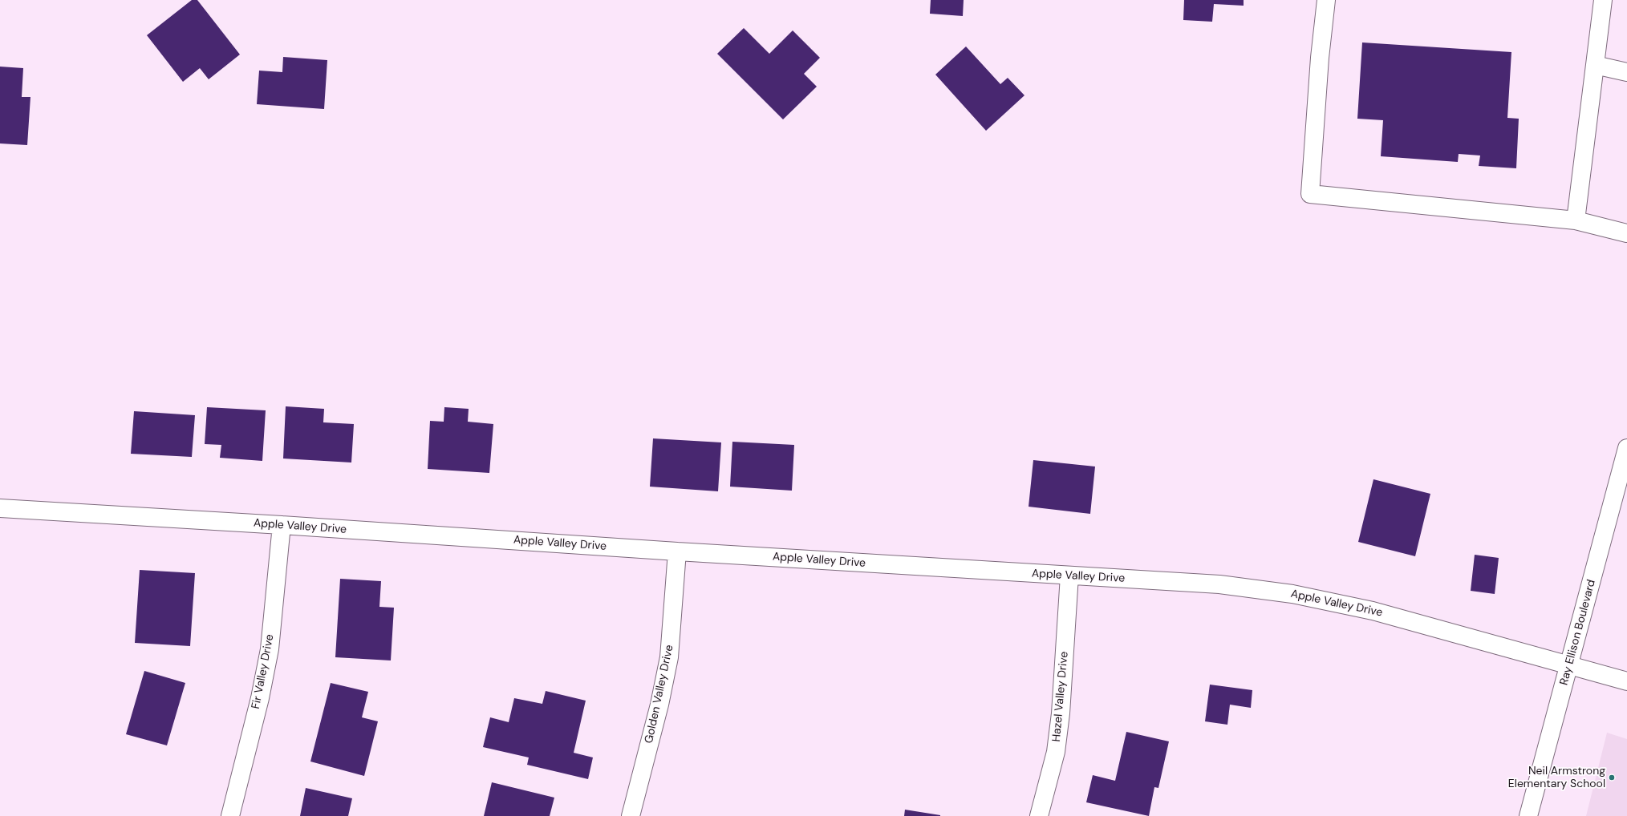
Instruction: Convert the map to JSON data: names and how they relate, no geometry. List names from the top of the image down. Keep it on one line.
{"streets":{"street":["Apple Valley Drive","Ray Ellison Boulevard","Fir Valley Drive","Golden Valley Drive","Hazel Valley Drive"]},"crossings":[["Apple Valley Drive","Ray Ellison Boulevard"],["Apple Valley Drive","Fir Valley Drive"],["Apple Valley Drive","Golden Valley Drive"],["Apple Valley Drive","Hazel Valley Drive"]],"places":["Neil Armstrong Elementary School"]}
